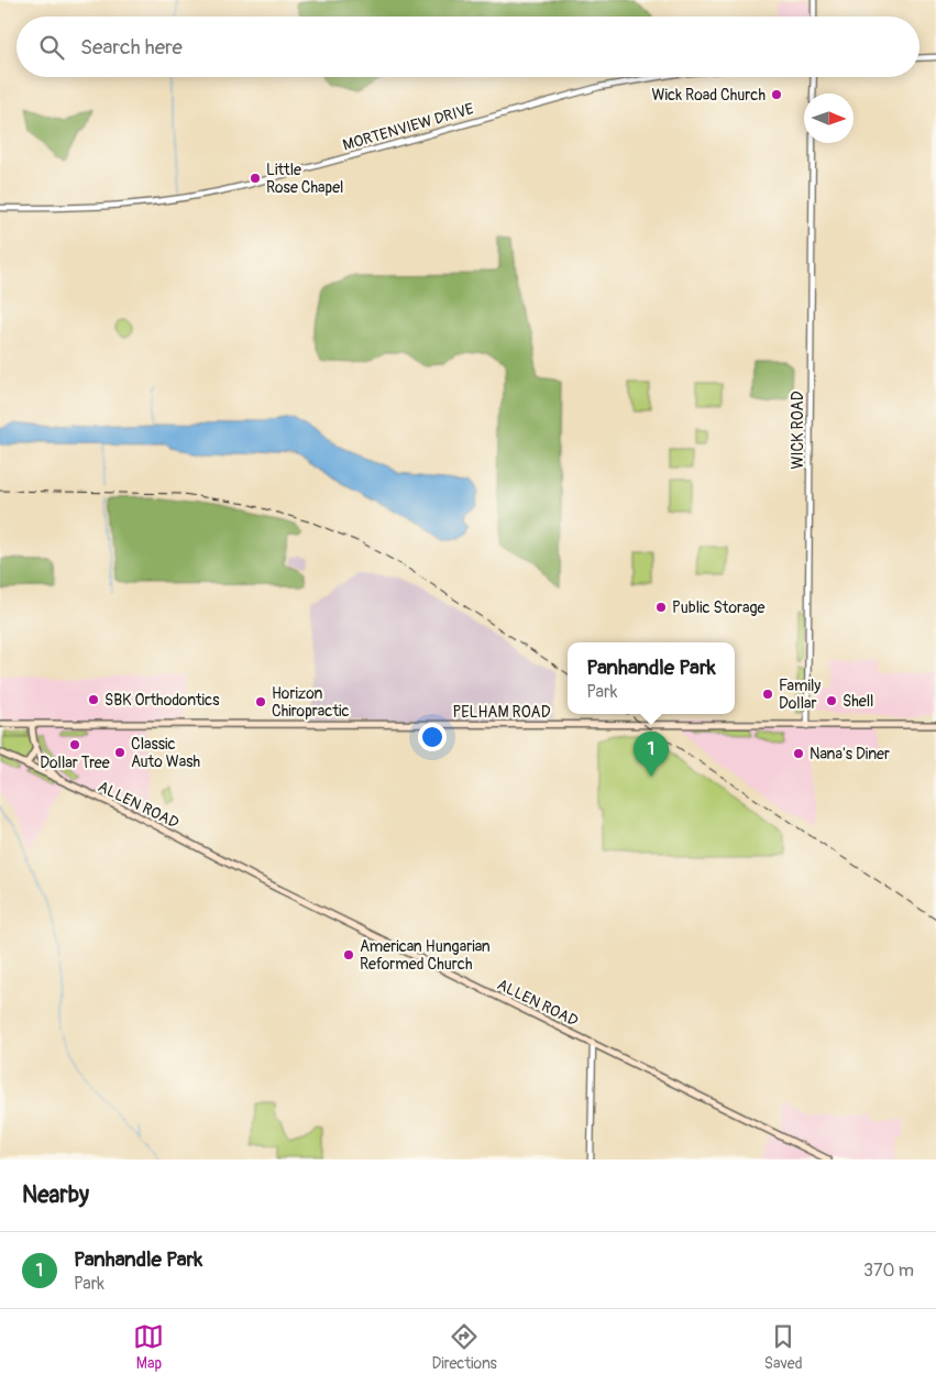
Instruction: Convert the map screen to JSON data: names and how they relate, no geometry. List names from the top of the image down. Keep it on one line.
{"streets":{"main road":["PELHAM ROAD","ALLEN ROAD"],"street":["MORTENVIEW DRIVE","WICK ROAD"]},"crossings":[["WICK ROAD","PELHAM ROAD"],["PELHAM ROAD","ALLEN ROAD"]],"places":["Wick Road Church","Little Rose Chapel","Public Storage","Family Dollar","SBK Orthodontics","Shell","Horizon Chiropractic","Dollar Tree","Classic Auto Wash","Nana's Diner","American Hungarian Reformed Church"],"north":"right","page":{"search":"Search here","popup":["Panhandle Park","Park"],"pins":"1","heading":"Nearby","list":[{"mark":"1","name":"Panhandle Park","note":"Park","value":"370 m"}],"nav":["Map","Directions","Saved"]}}
